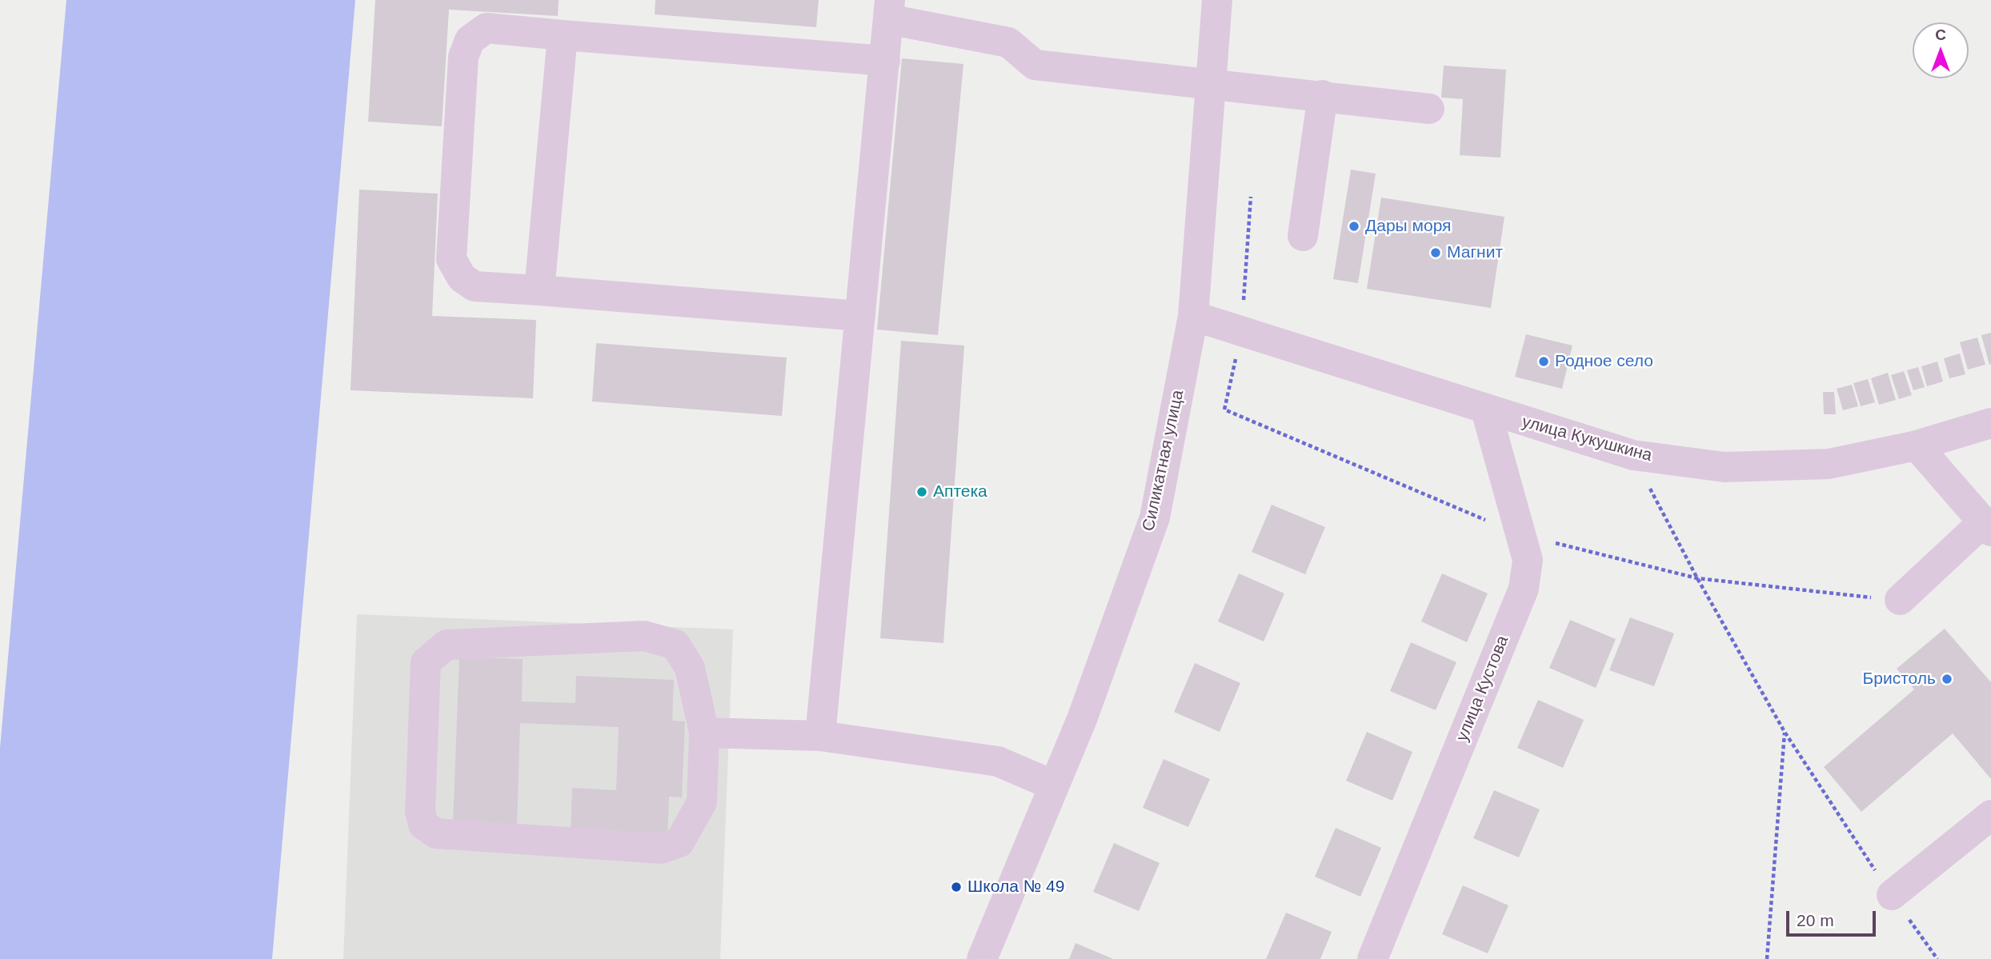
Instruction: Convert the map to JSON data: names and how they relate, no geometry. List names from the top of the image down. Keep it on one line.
{"streets":{"street":["улица Кукушкина","Силикатная улица","улица Кустова"]},"crossings":[["улица Кукушкина","Силикатная улица"],["улица Кукушкина","улица Кустова"]],"places":["Дары моря","Магнит","Родное село","Аптека","Бристоль","Школа № 49"],"scale_bar":"20 m","north":"top"}
